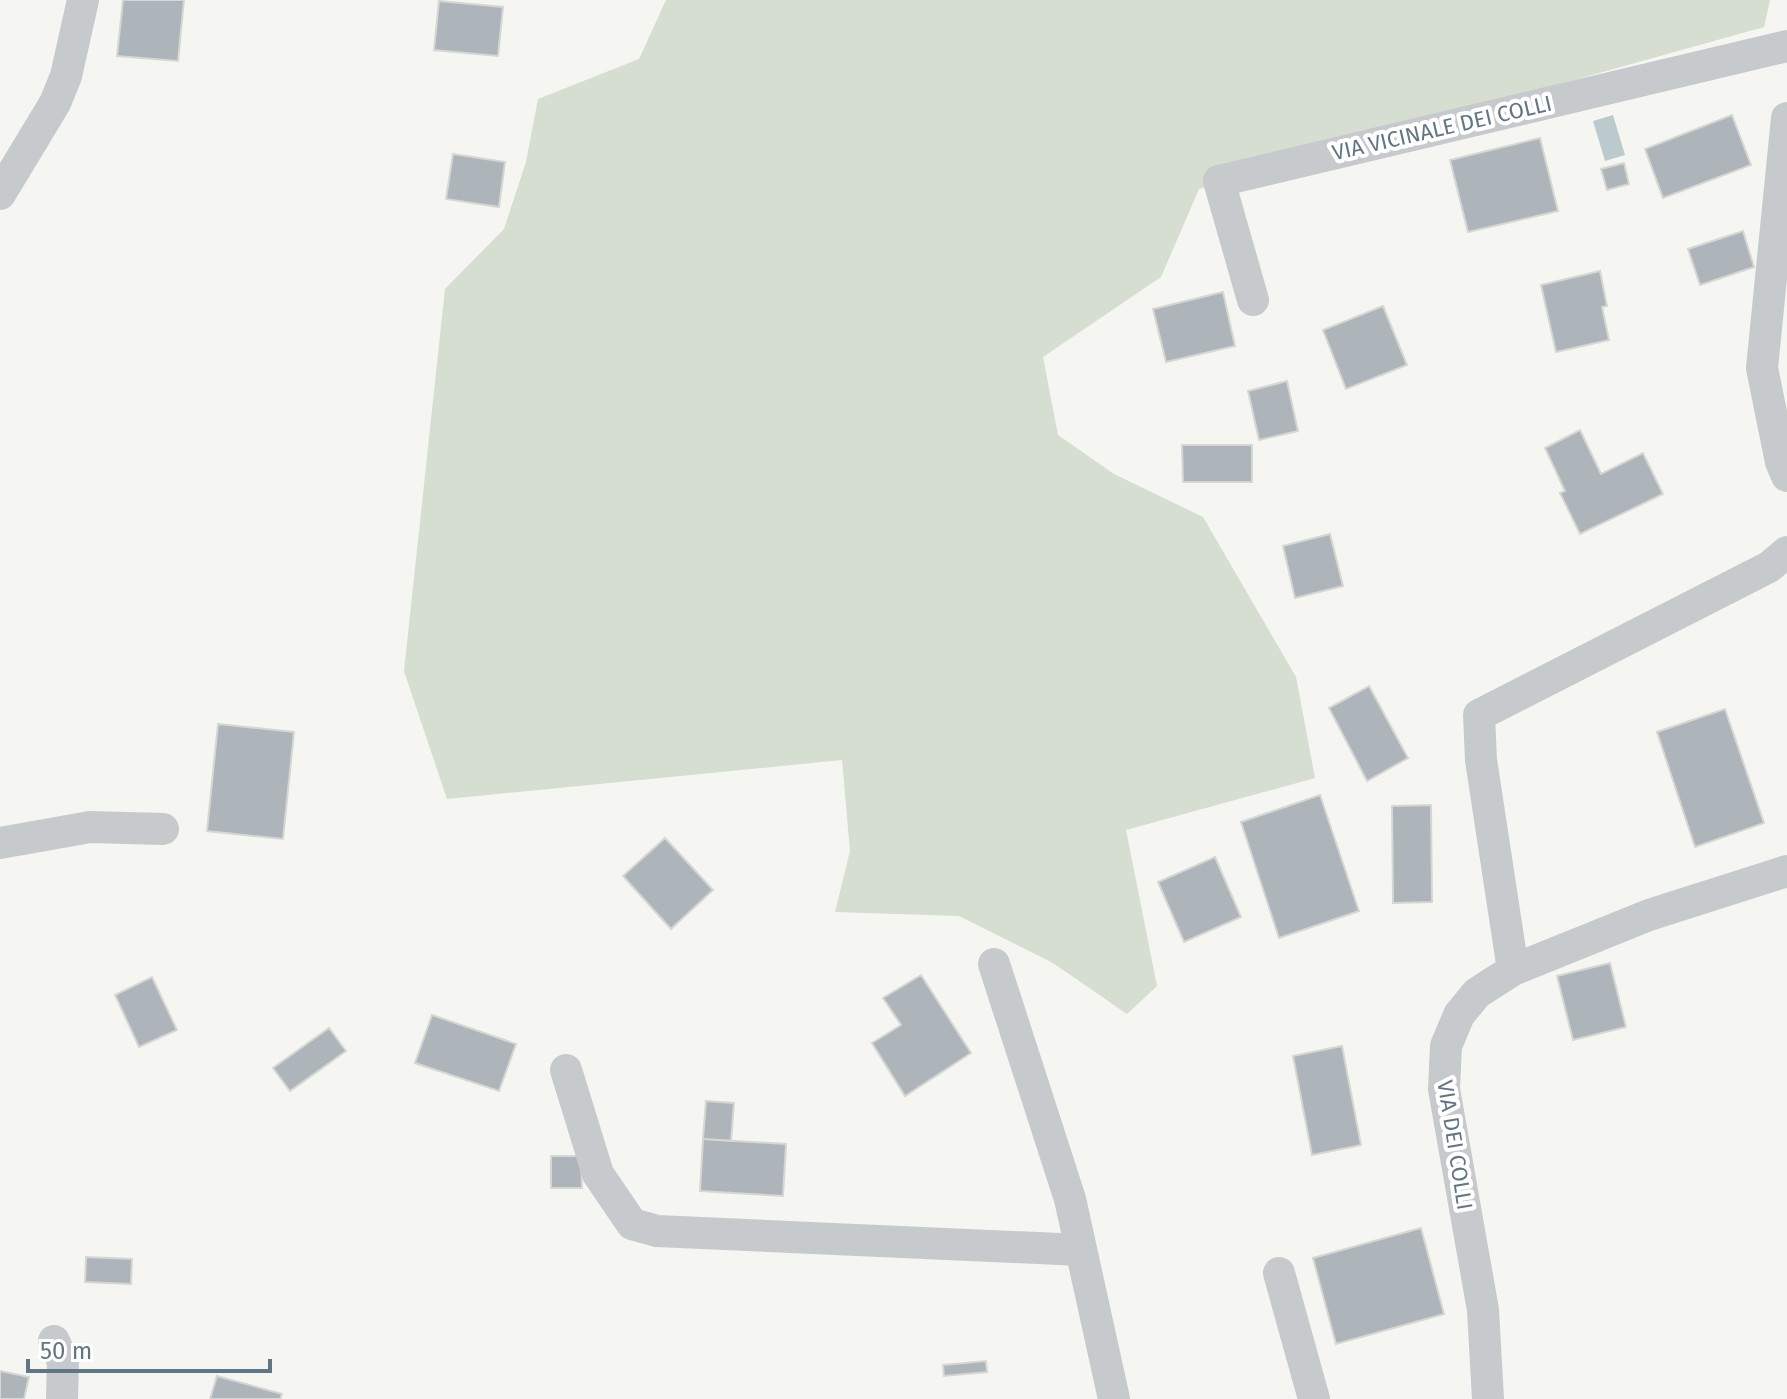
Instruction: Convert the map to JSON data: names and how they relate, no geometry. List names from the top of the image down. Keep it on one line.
{"streets":{"street":["VIA VICINALE DEI COLLI","VIA DEI COLLI"]},"scale_bar":"50 m"}
